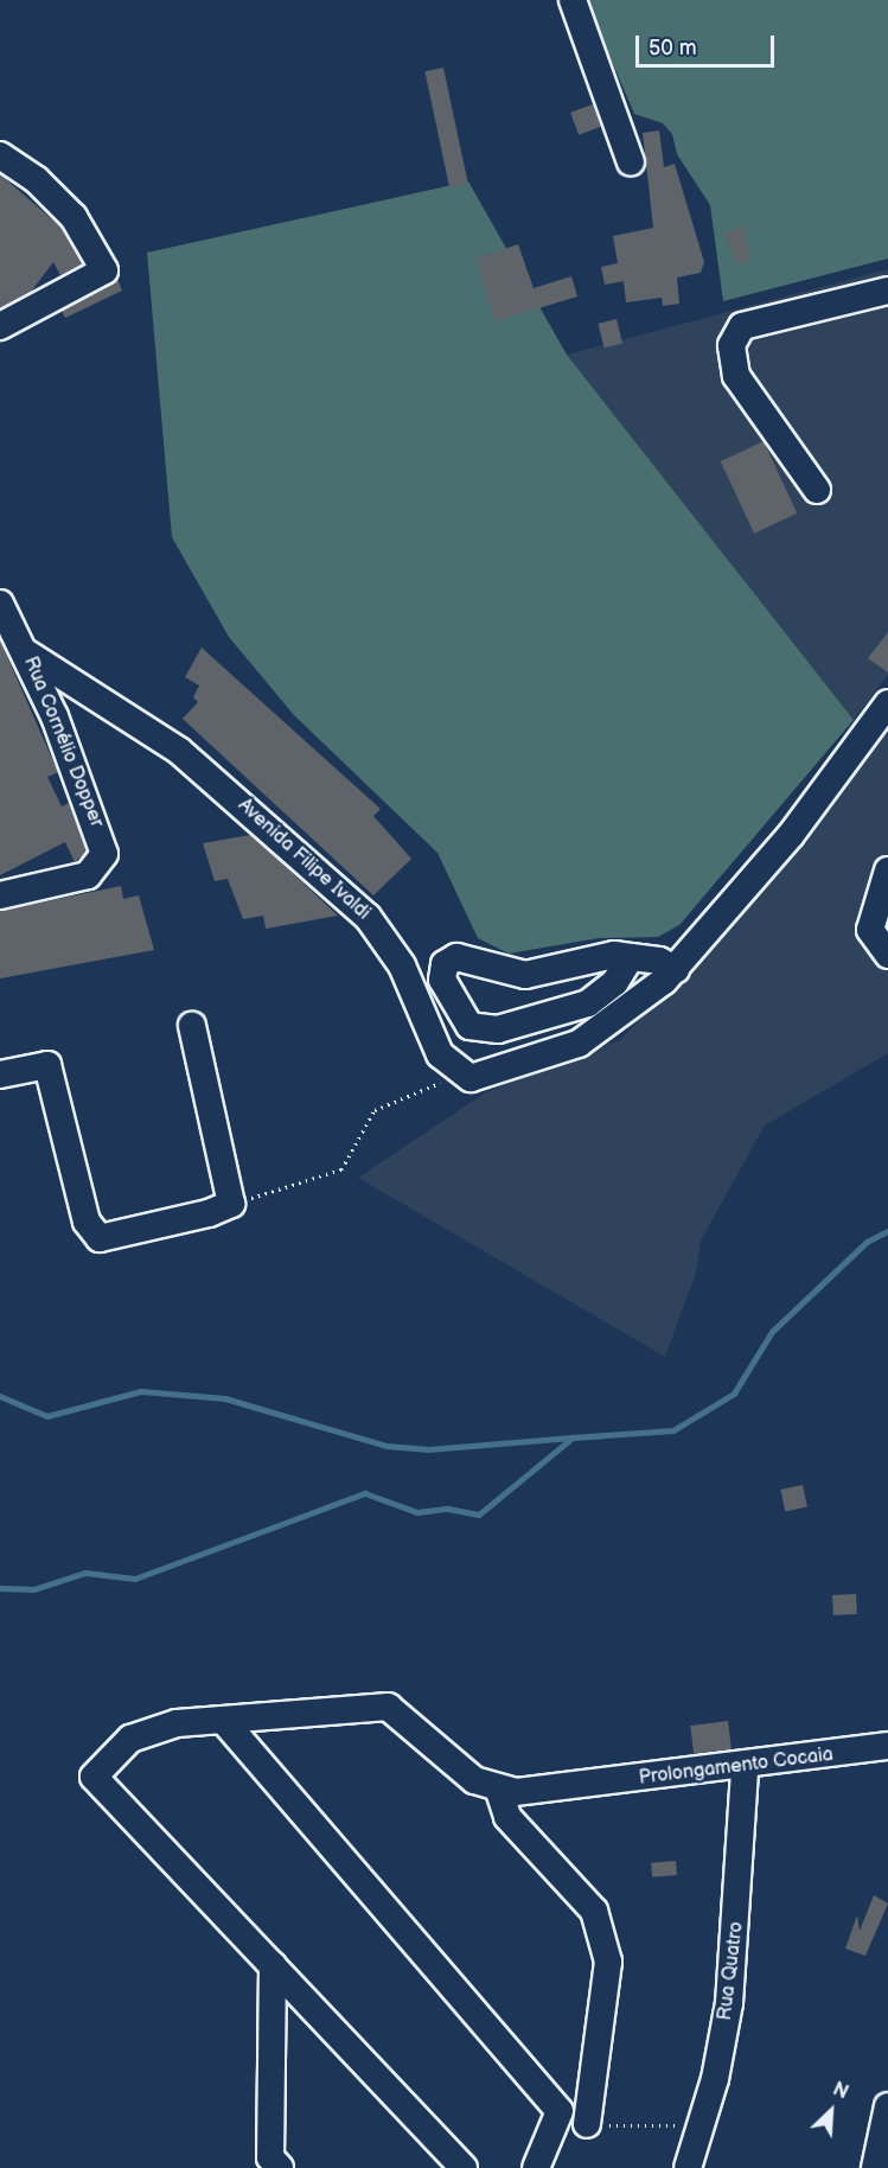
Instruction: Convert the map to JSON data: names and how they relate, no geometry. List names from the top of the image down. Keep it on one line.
{"streets":{"street":["Rua Cornélio Dopper","Avenida Filipe Ivaldi","Prolongamento Cocaia","Rua Quatro"]},"crossings":[["Rua Cornélio Dopper","Avenida Filipe Ivaldi"],["Prolongamento Cocaia","Rua Quatro"]],"scale_bar":"50 m","north":"top right"}
